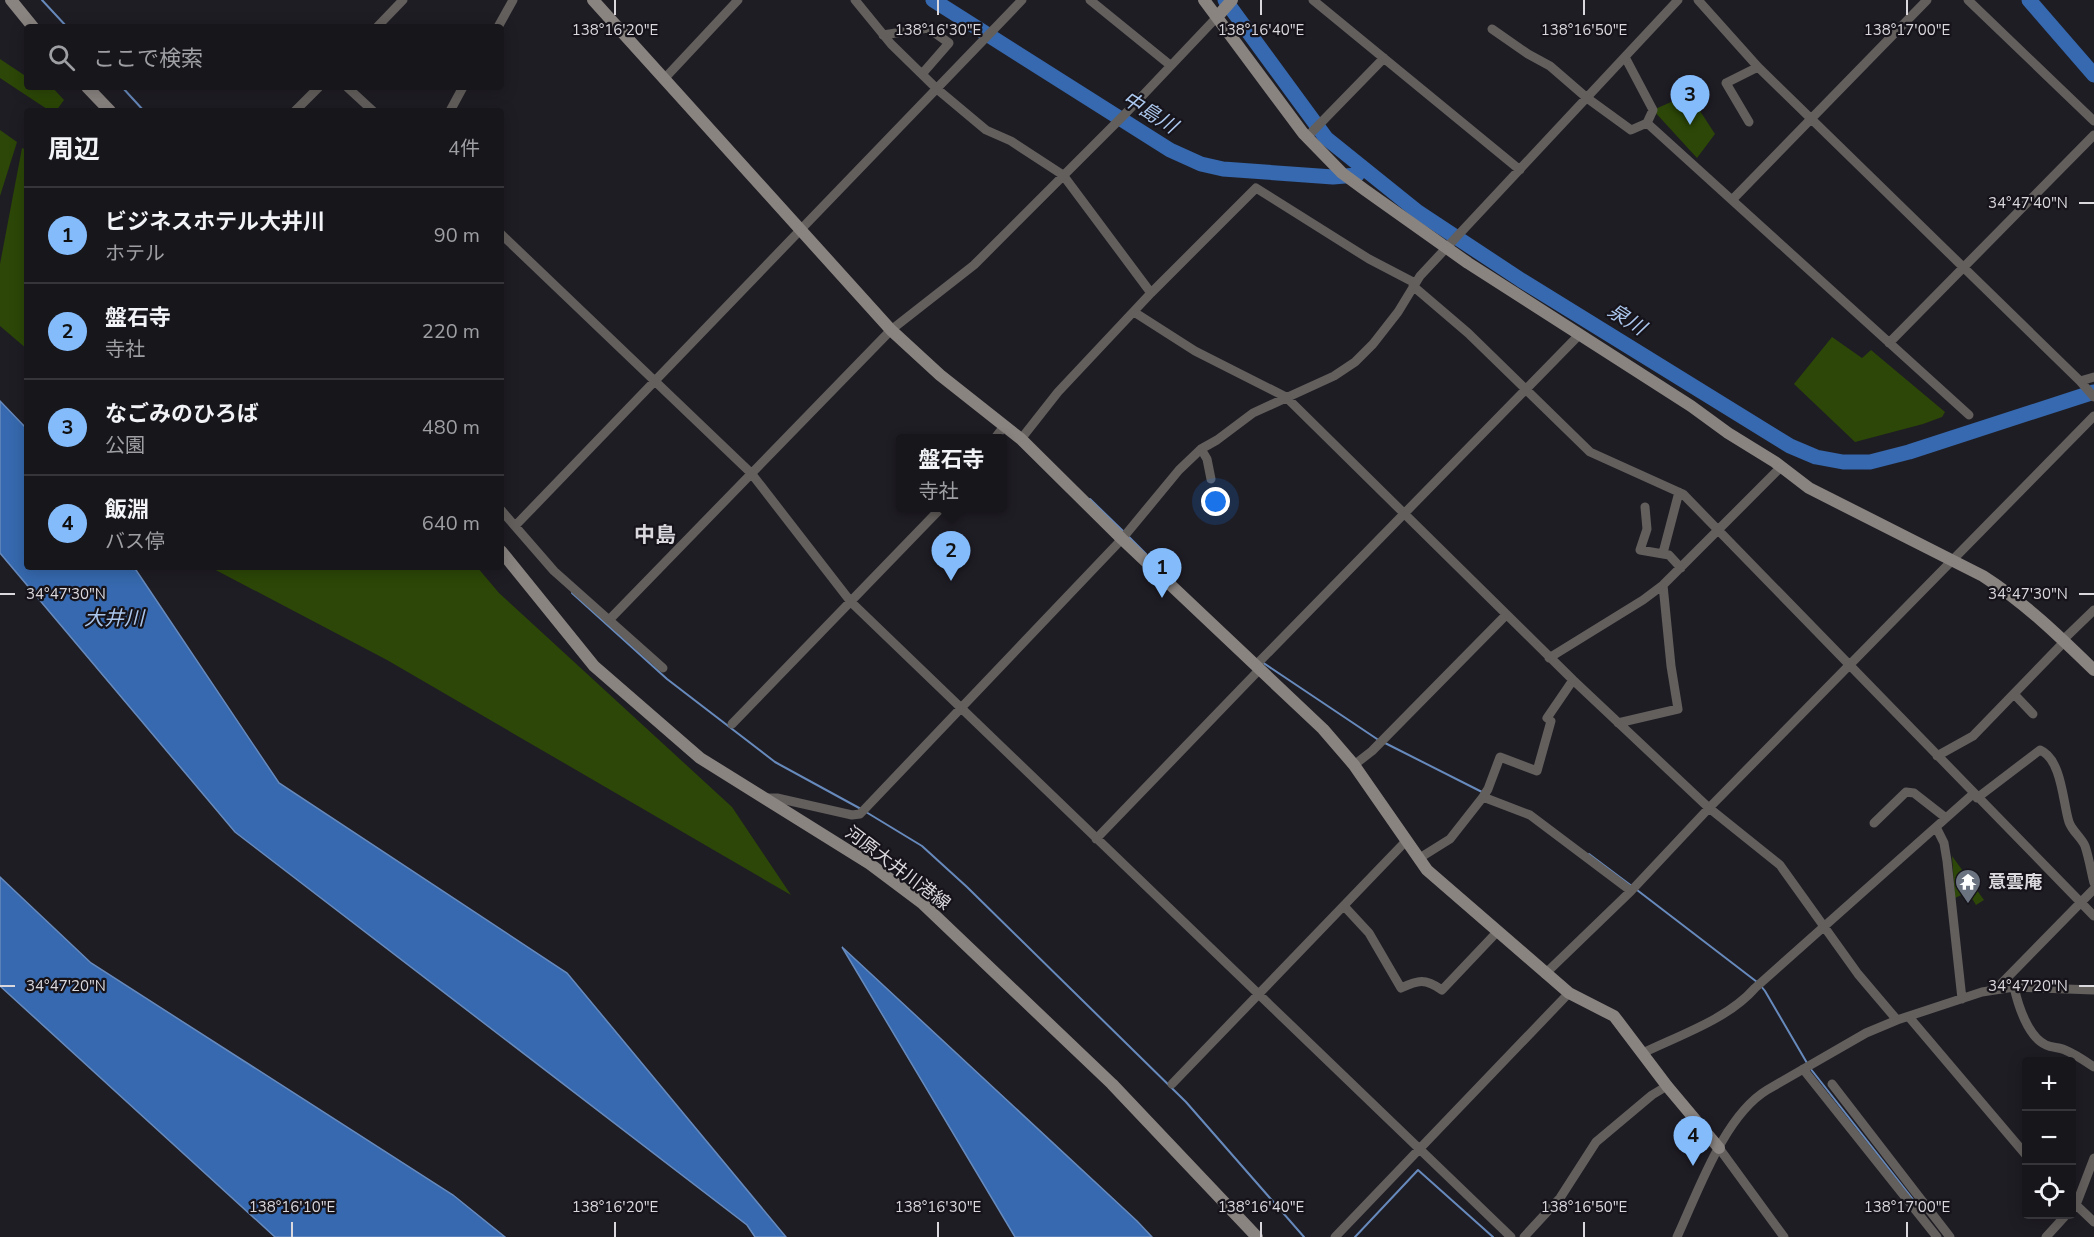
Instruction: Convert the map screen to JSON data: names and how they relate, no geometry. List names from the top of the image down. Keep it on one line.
{"streets":{"street":["河原大井川港線"]},"districts":["中島"],"water":["中島川","泉川","大井川"],"places":{"temple":["意雲庵"]},"page":{"search":"ここで検索","pins":["3","2","1","4"],"heading":["周辺","4件"],"list":[{"mark":"1","name":"ビジネスホテル大井川","note":"ホテル","value":"90 m"},{"mark":"2","name":"盤石寺","note":"寺社","value":"220 m"},{"mark":"3","name":"なごみのひろば","note":"公園","value":"480 m"},{"mark":"4","name":"飯淵","note":"バス停","value":"640 m"}],"popup":["盤石寺","寺社"],"map_buttons":["+","−"]},"coordinates":["138°16'20\"E","138°16'30\"E","138°16'40\"E","138°16'50\"E","138°17'00\"E","34°47'40\"N","34°47'30\"N","34°47'20\"N","138°16'10\"E"]}
